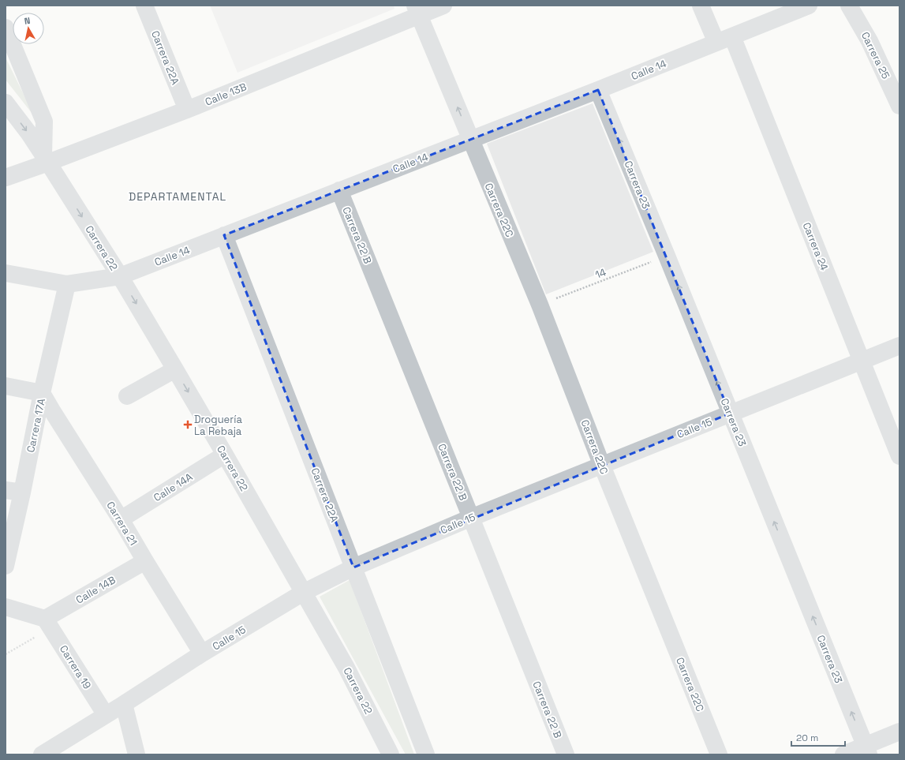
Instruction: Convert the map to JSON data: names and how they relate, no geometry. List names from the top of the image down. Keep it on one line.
{"streets":{"street":["Carrera 25","Carrera 22A","Calle 14","Calle 13B","Carrera 23","Carrera 22C","Carrera 22 B","Carrera 24","Carrera 22","Carrera 17A","Calle 15","Calle 14A","Carrera 21","Calle 14B","Carrera 19"],"path":["14"]},"crossings":[["Carrera 22A","Calle 14"],["Carrera 22A","Calle 13B"],["Carrera 22A","Calle 15"],["Calle 14","Carrera 23"],["Calle 14","Carrera 22C"],["Calle 14","Carrera 22 B"],["Calle 14","Carrera 24"],["Calle 14","Carrera 22"],["Calle 14","Carrera 17A"],["Calle 13B","Carrera 22"],["Carrera 23","14"],["Carrera 23","Calle 15"],["Carrera 22C","14"],["Carrera 22C","Calle 15"],["Carrera 22 B","Calle 15"],["Carrera 24","Calle 15"],["Carrera 22","Calle 15"],["Carrera 22","Calle 14A"],["Carrera 17A","Carrera 21"],["Calle 15","Carrera 21"],["Calle 15","Carrera 19"],["Calle 14A","Carrera 21"],["Carrera 21","Calle 14B"],["Calle 14B","Carrera 19"]],"one_way":["Carrera 23","Carrera 22"],"districts":["DEPARTAMENTAL"],"places":{"health":["Droguería La Rebaja"]},"scale_bar":"20 m","north":"top"}
